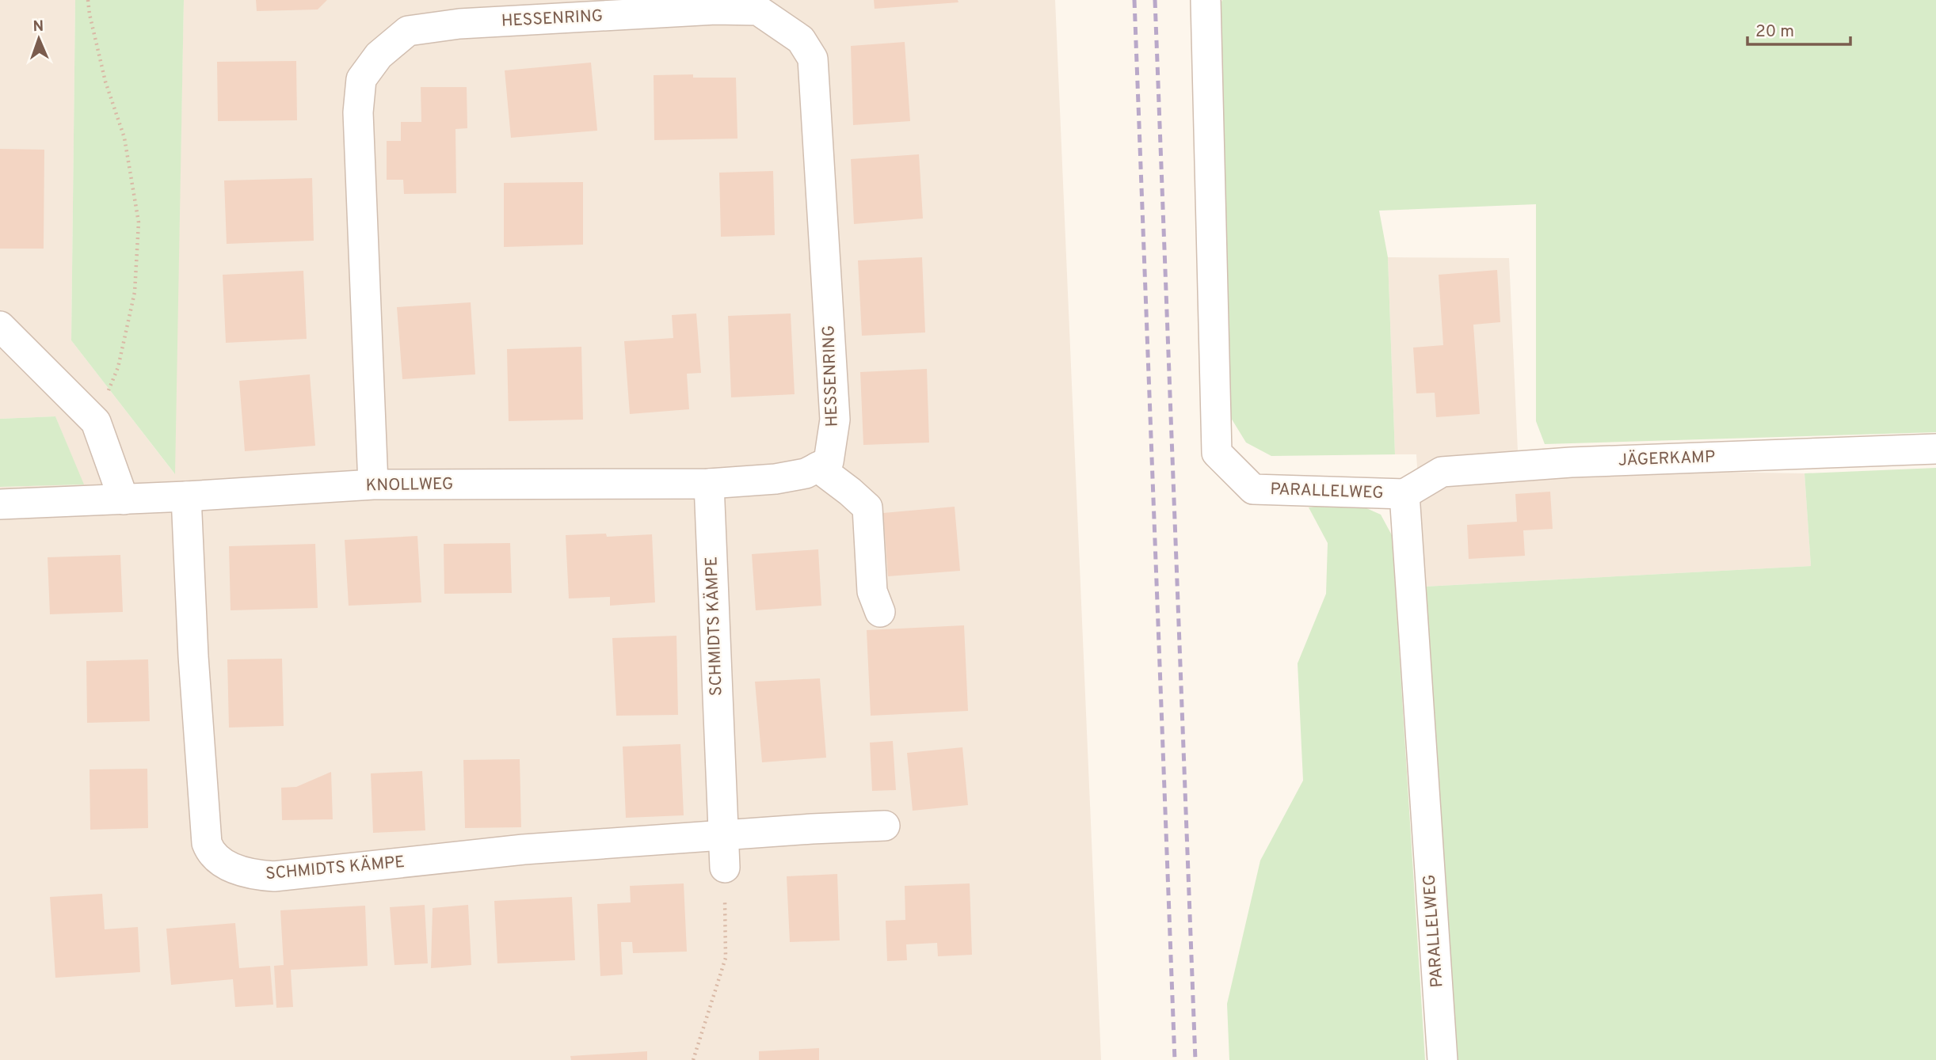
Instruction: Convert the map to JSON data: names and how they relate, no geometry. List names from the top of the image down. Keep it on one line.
{"streets":{"street":["HESSENRING","JÄGERKAMP","KNOLLWEG","PARALLELWEG","SCHMIDTS KÄMPE"]},"crossings":[["HESSENRING","KNOLLWEG"],["JÄGERKAMP","PARALLELWEG"],["KNOLLWEG","SCHMIDTS KÄMPE"]],"scale_bar":"20 m","north":"top"}
